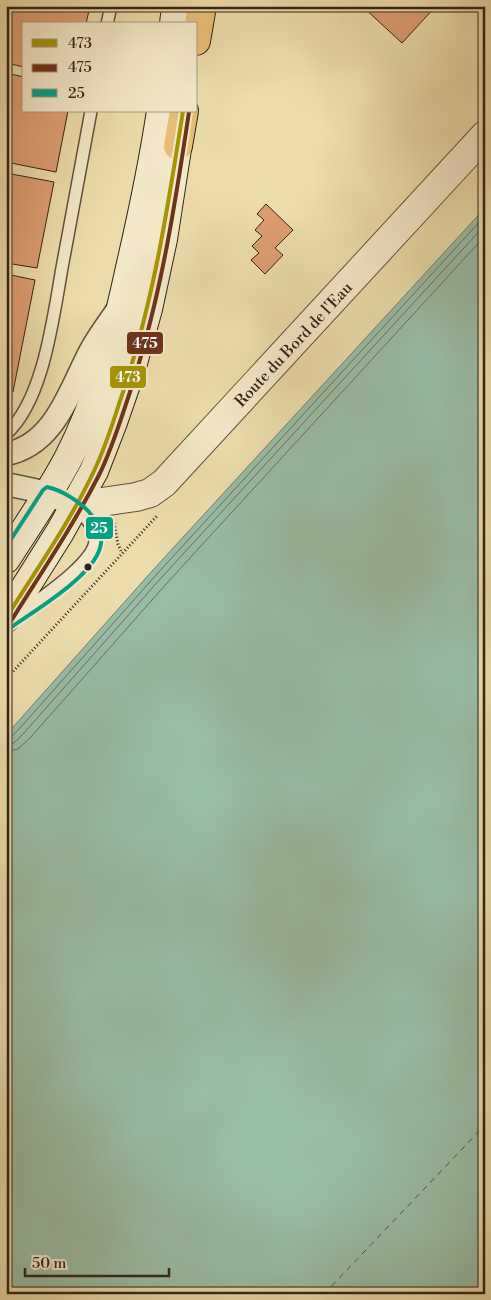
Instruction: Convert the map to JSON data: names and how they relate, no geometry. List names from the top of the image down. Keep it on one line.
{"streets":{"main road":["Route du Bord de l'Eau"]},"lines":["transit line 473","transit line 475","transit line 25"],"legend":["473","475","25"],"scale_bar":"50 m"}
